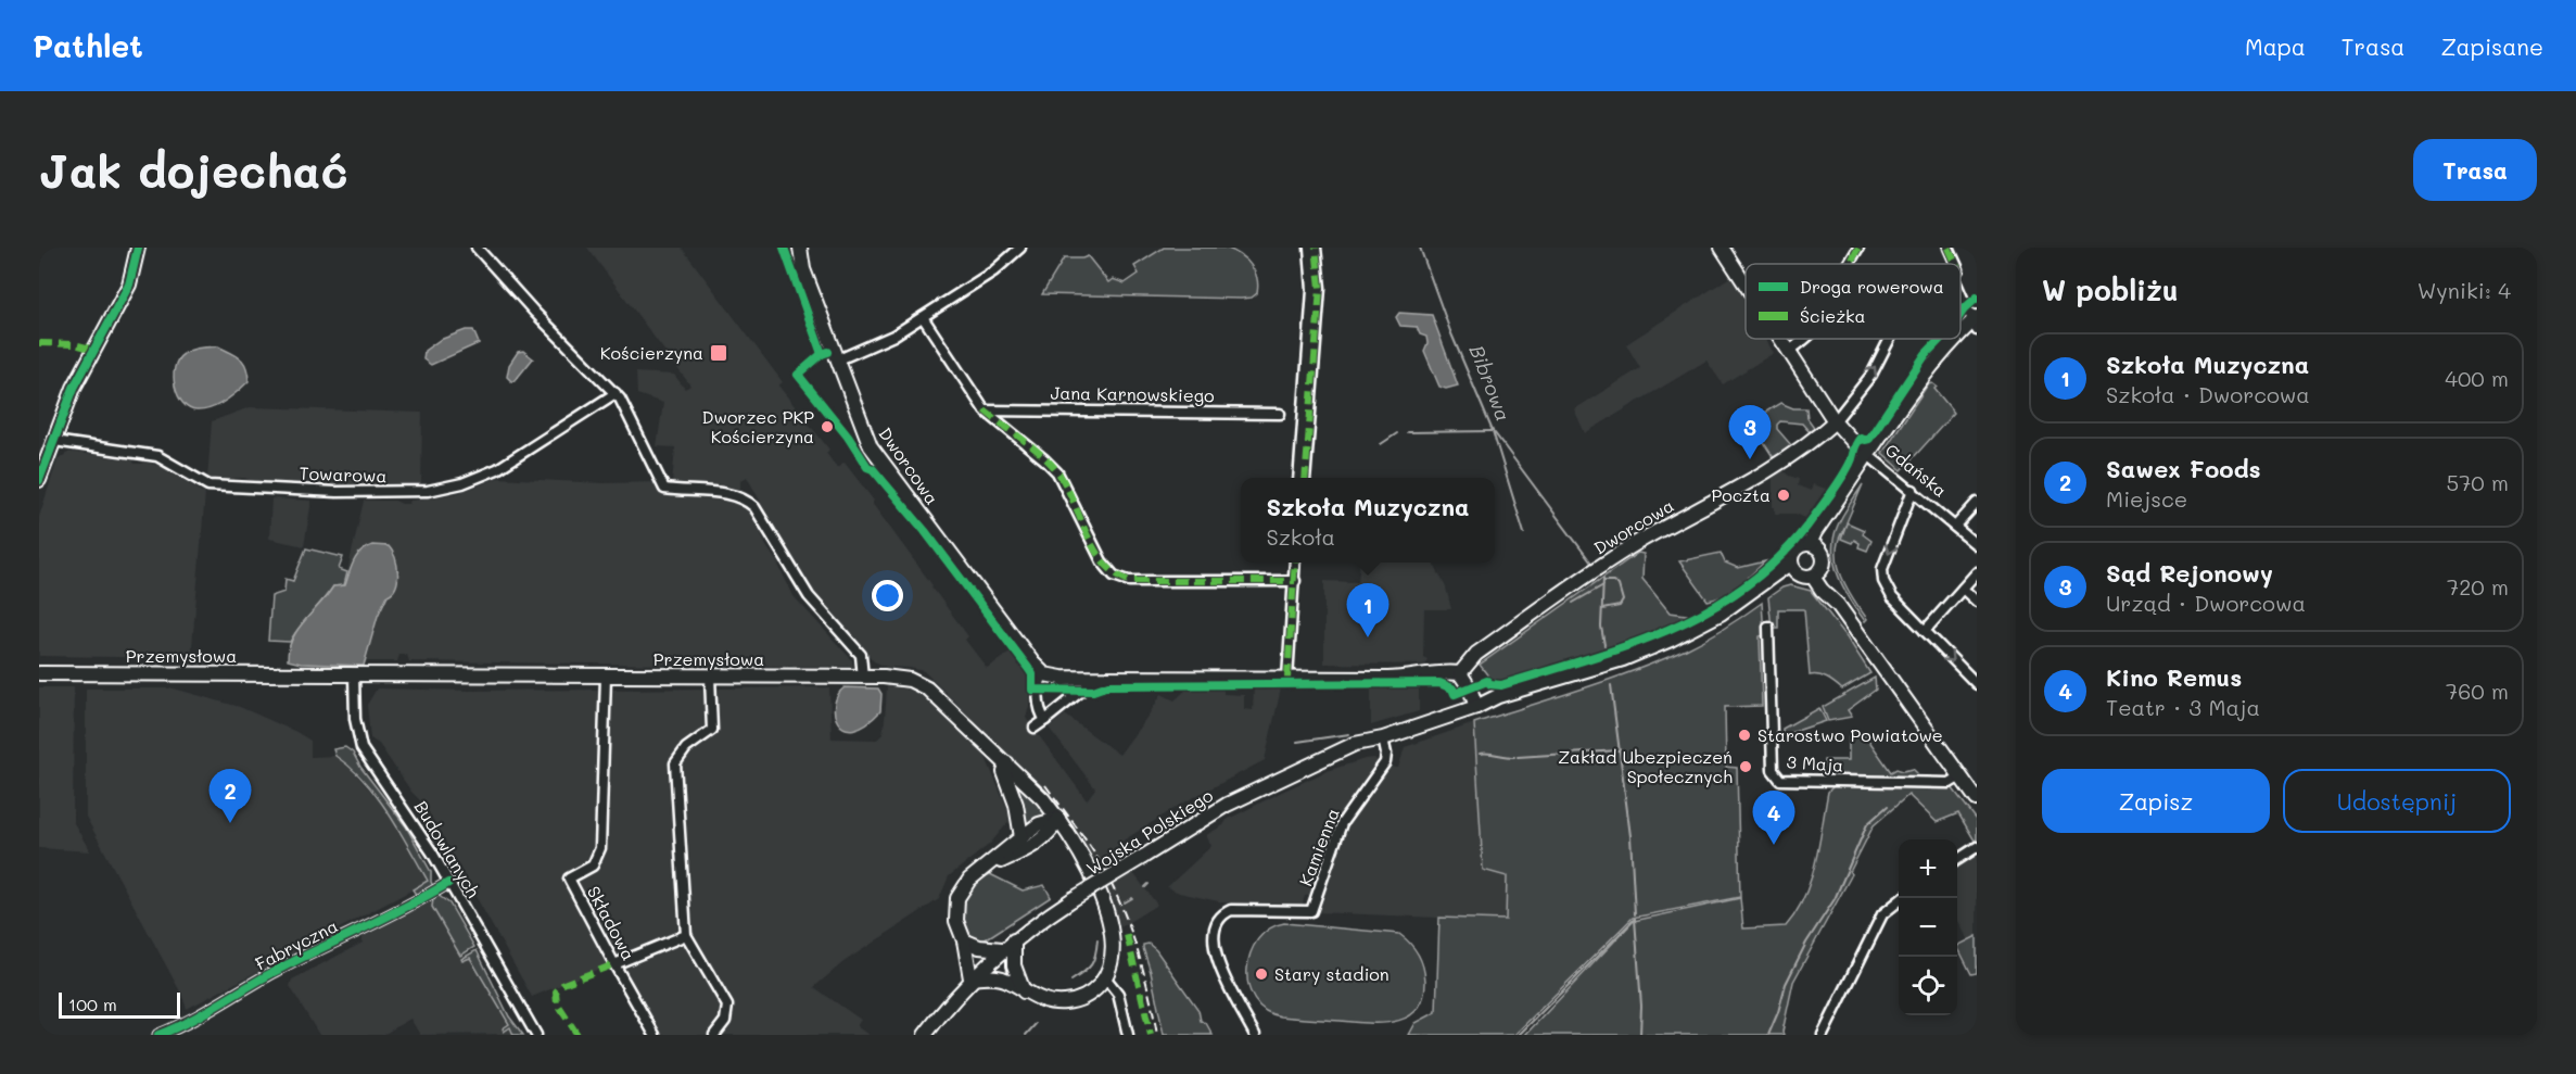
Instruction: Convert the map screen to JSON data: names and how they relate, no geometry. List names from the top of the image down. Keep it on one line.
{"streets":{"main road":["Dworcowa","Gdańska","Przemysłowa","Wojska Polskiego"],"street":["Jana Karnowskiego","Towarowa","3 Maja","Kamienna","Budowlanych","Składowa","Fabryczna"]},"crossings":[["Dworcowa","Gdańska"],["Przemysłowa","Budowlanych"],["Przemysłowa","Składowa"],["Wojska Polskiego","Kamienna"],["Budowlanych","Fabryczna"]],"water":["Bibrowa"],"places":{"transit":["Kościerzyna"],"other":["Dworzec PKP Kościerzyna","Poczta","Starostwo Powiatowe","Zakład Ubezpieczeń Społecznych","Stary stadion"]},"legend":["Droga rowerowa","Ścieżka"],"scale_bar":"100 m","page":{"header":"Pathlet","nav":["Mapa","Trasa","Zapisane"],"buttons":["Trasa",["Zapisz","Udostępnij"]],"title":"Jak dojechać","heading":["W pobliżu","Wyniki: 4"],"list":[{"mark":"1","name":"Szkoła Muzyczna","note":"Szkoła · Dworcowa","value":"400 m"},{"mark":"2","name":"Sawex Foods","note":"Miejsce","value":"570 m"},{"mark":"3","name":"Sąd Rejonowy","note":"Urząd · Dworcowa","value":"720 m"},{"mark":"4","name":"Kino Remus","note":"Teatr · 3 Maja","value":"760 m"}],"pins":["3","1","2","4"],"popup":["Szkoła Muzyczna","Szkoła"],"map_buttons":["+","−"],"scale":"100 m"}}
